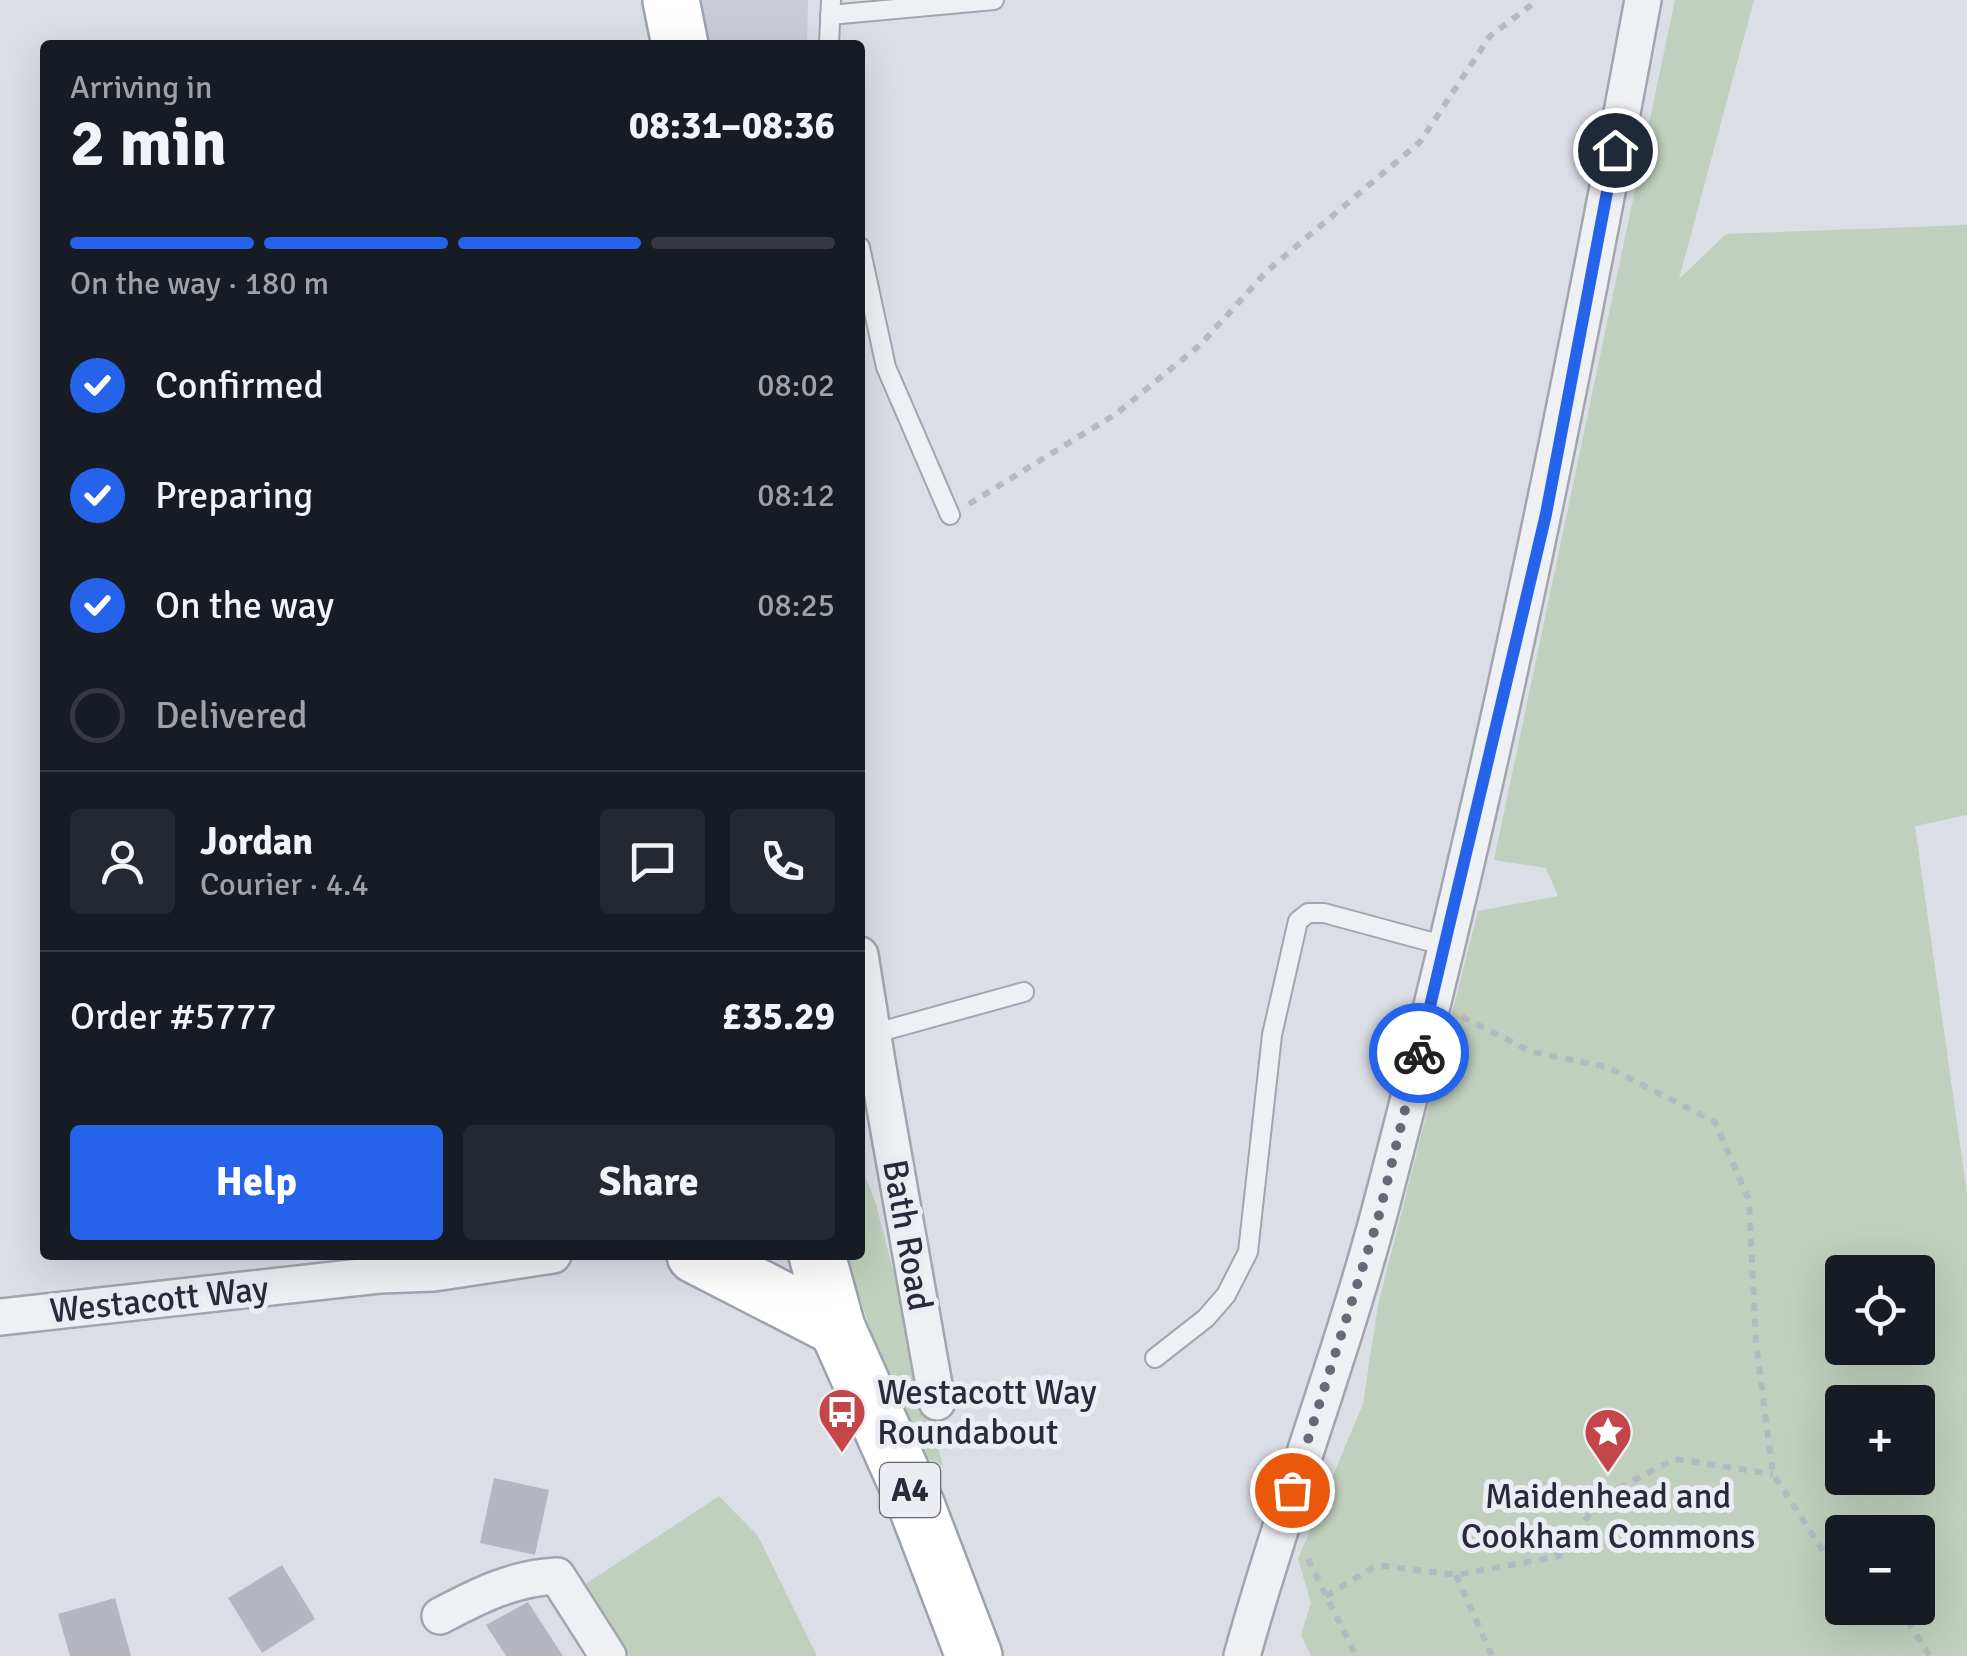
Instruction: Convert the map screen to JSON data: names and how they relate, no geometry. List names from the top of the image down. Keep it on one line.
{"streets":{"main road":["A4"],"street":["Bath Road","Westacott Way"]},"places":{"bus stop":["Westacott Way Roundabout"],"place":["Maidenhead and Cookham Commons"]},"page":{"heading":["2 min","Arriving in","08:31–08:36"],"panel":["Jordan","Courier · 4.4","Order #5777","£35.29"],"bar":"On the way · 180 m","list":[["Confirmed","08:02"],["Preparing","08:12"],["On the way","08:25"],"Delivered"],"buttons":["Help","Share"],"map_buttons":["+","−"]}}
